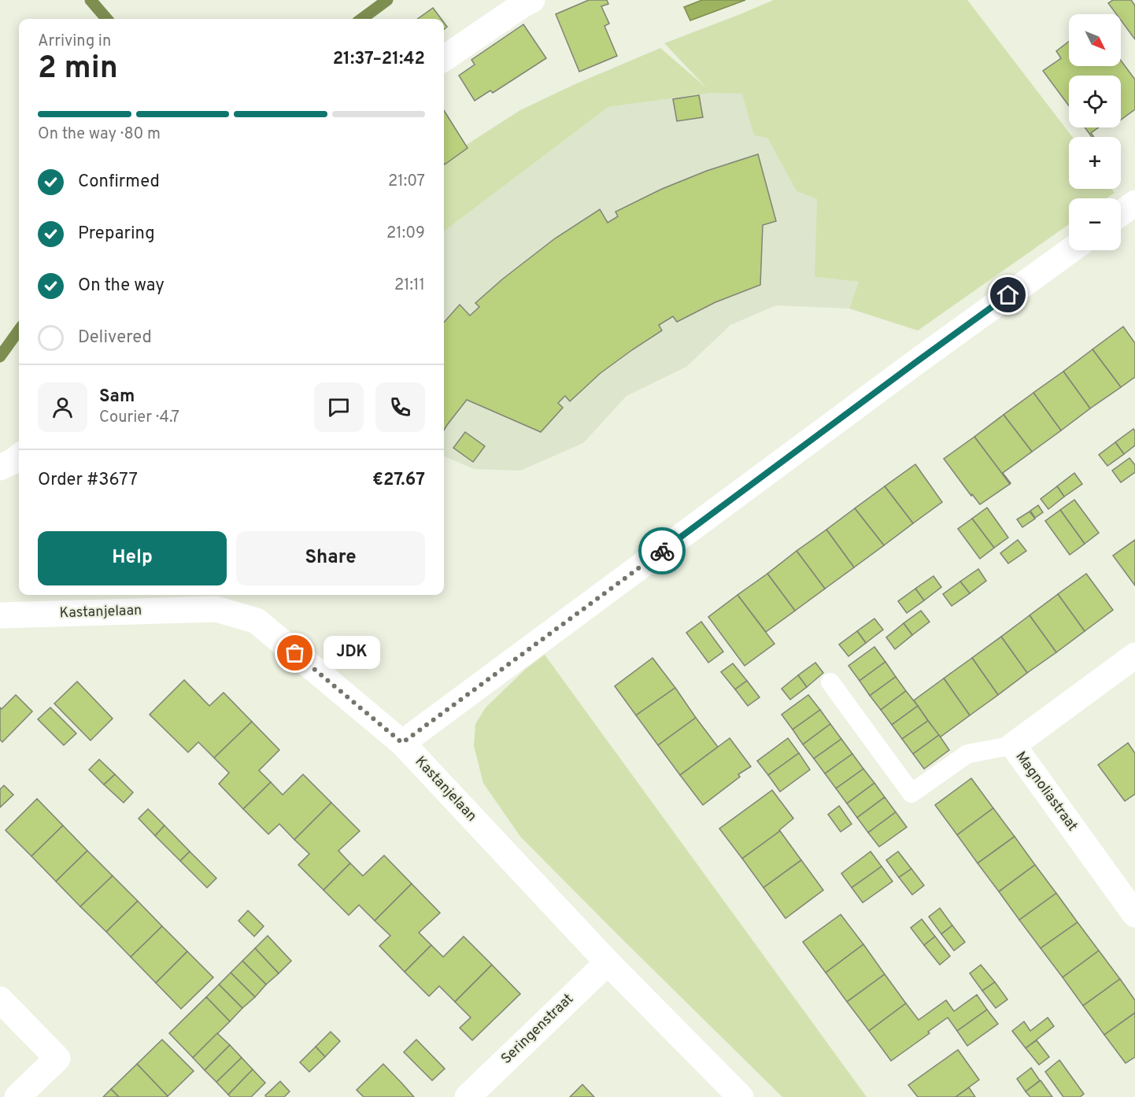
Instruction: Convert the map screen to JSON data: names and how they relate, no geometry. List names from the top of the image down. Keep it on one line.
{"streets":{"street":["Kastanjelaan","Magnoliastraat","Seringenstraat"]},"crossings":[["Kastanjelaan","Seringenstraat"]],"places":["JDK"],"north":"bottom right","page":{"map_buttons":["+","−"],"heading":["2 min","Arriving in","21:37–21:42"],"panel":["Sam","Courier · 4.7","Order #3677","€27.67"],"bar":"On the way · 80 m","list":[["Confirmed","21:07"],["Preparing","21:09"],["On the way","21:11"],"Delivered"],"buttons":["Help","Share"],"bubble":"JDK"}}
